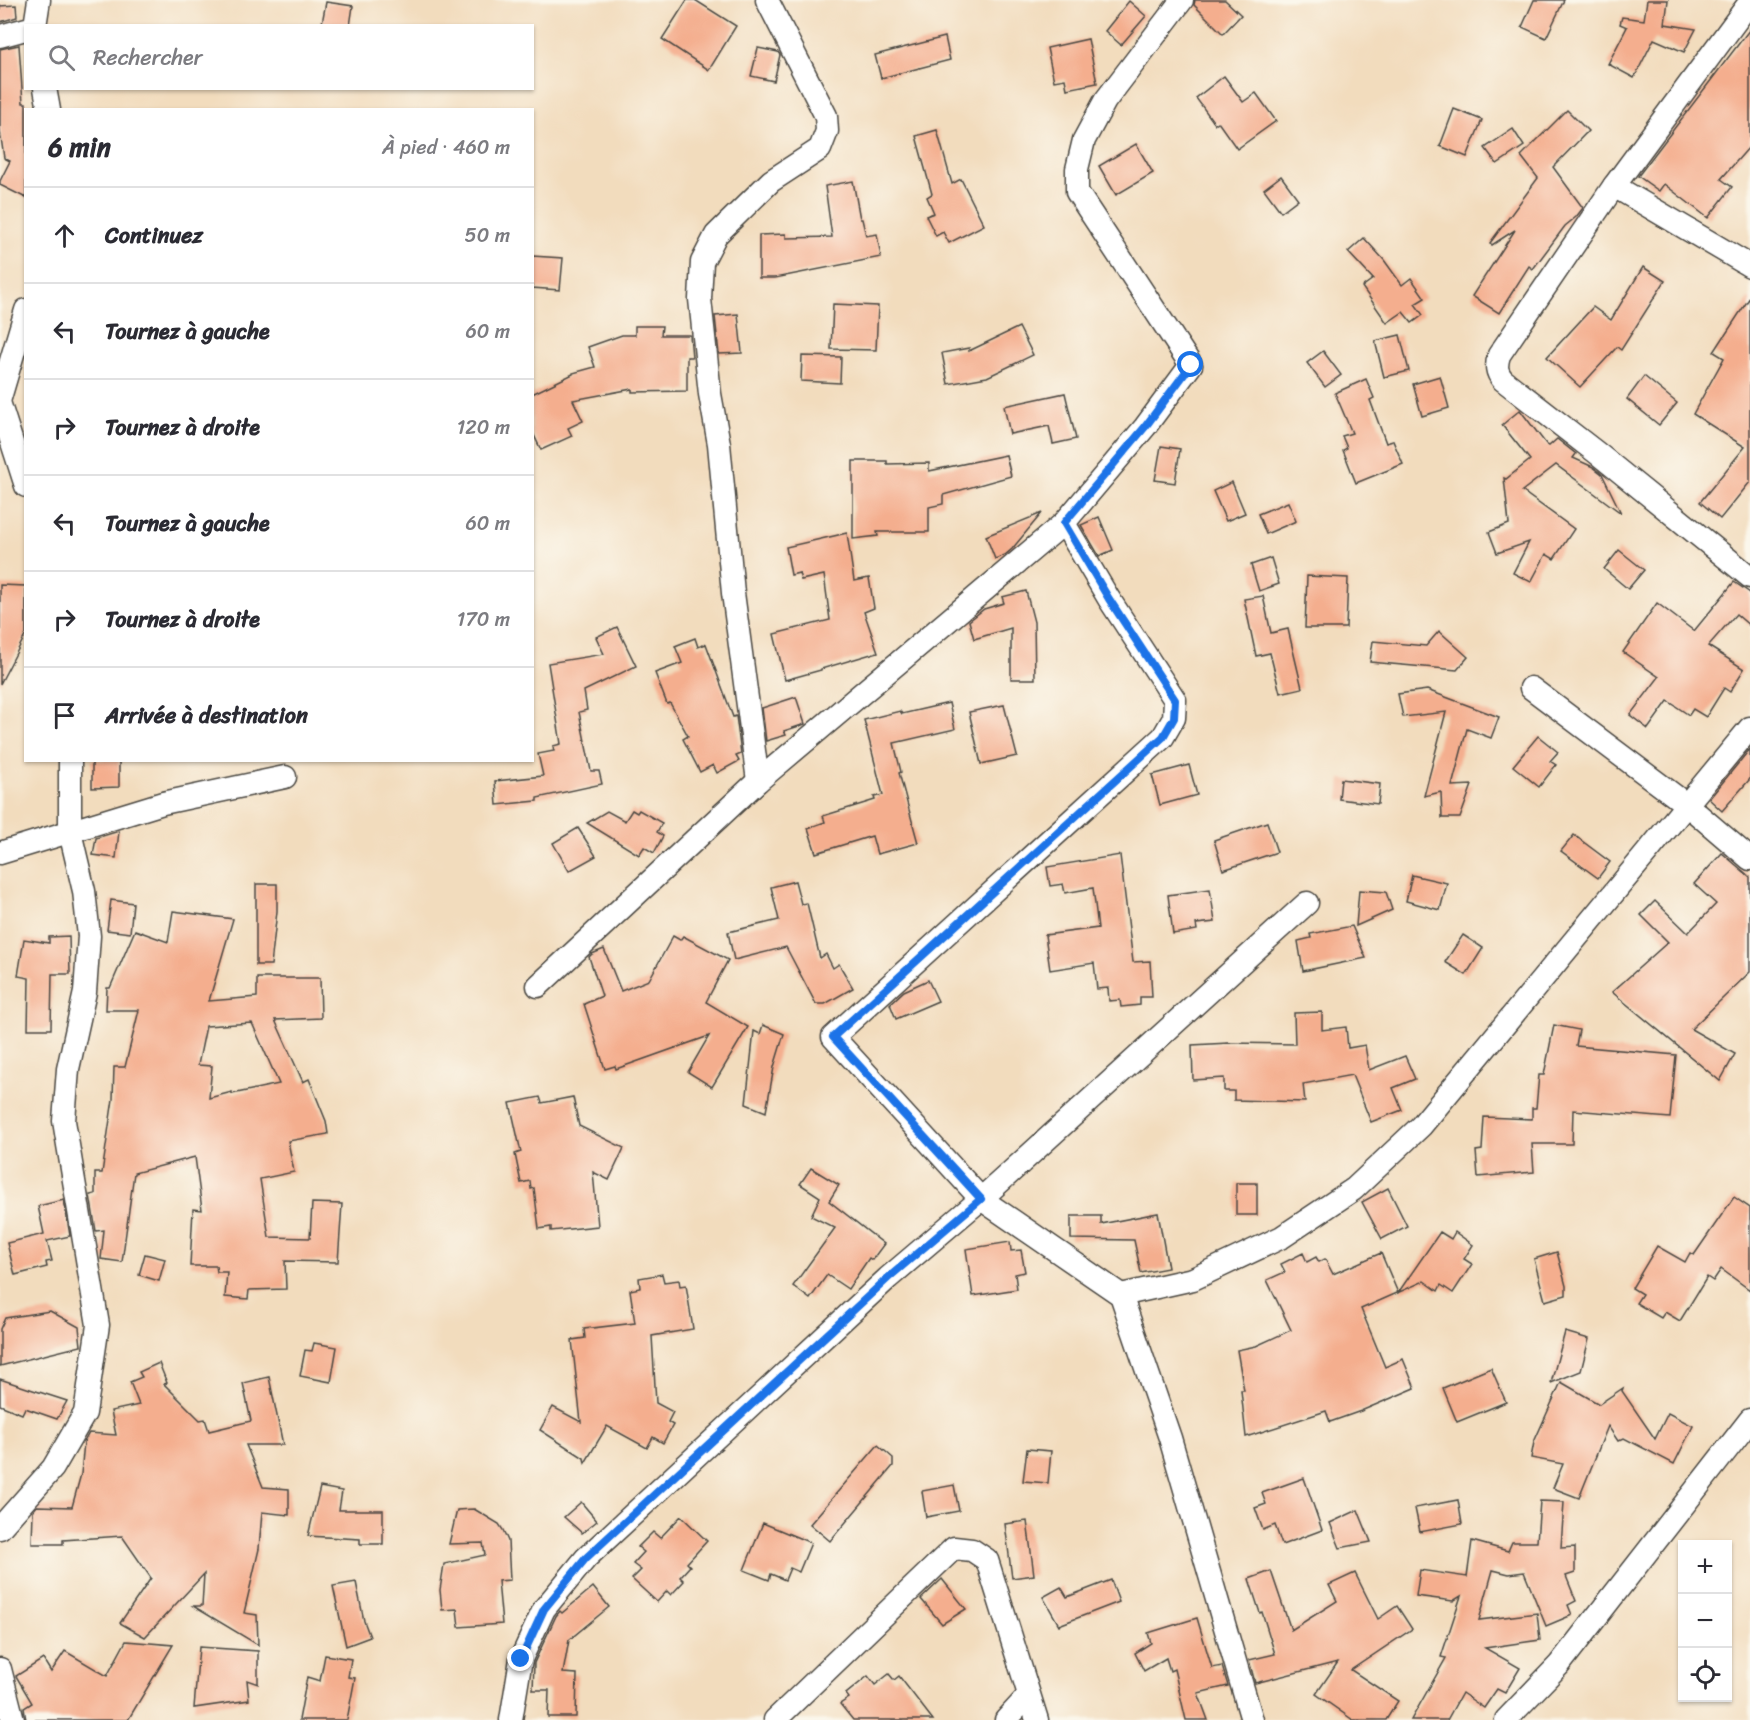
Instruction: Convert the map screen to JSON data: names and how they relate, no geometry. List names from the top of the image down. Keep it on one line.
{"page":{"search":"Rechercher","heading":["6 min","À pied · 460 m"],"list":[["Continuez","50 m"],["Tournez à gauche","60 m"],["Tournez à droite","120 m"],["Tournez à gauche","60 m"],["Tournez à droite","170 m"],"Arrivée à destination"],"map_buttons":["+","−"]}}
